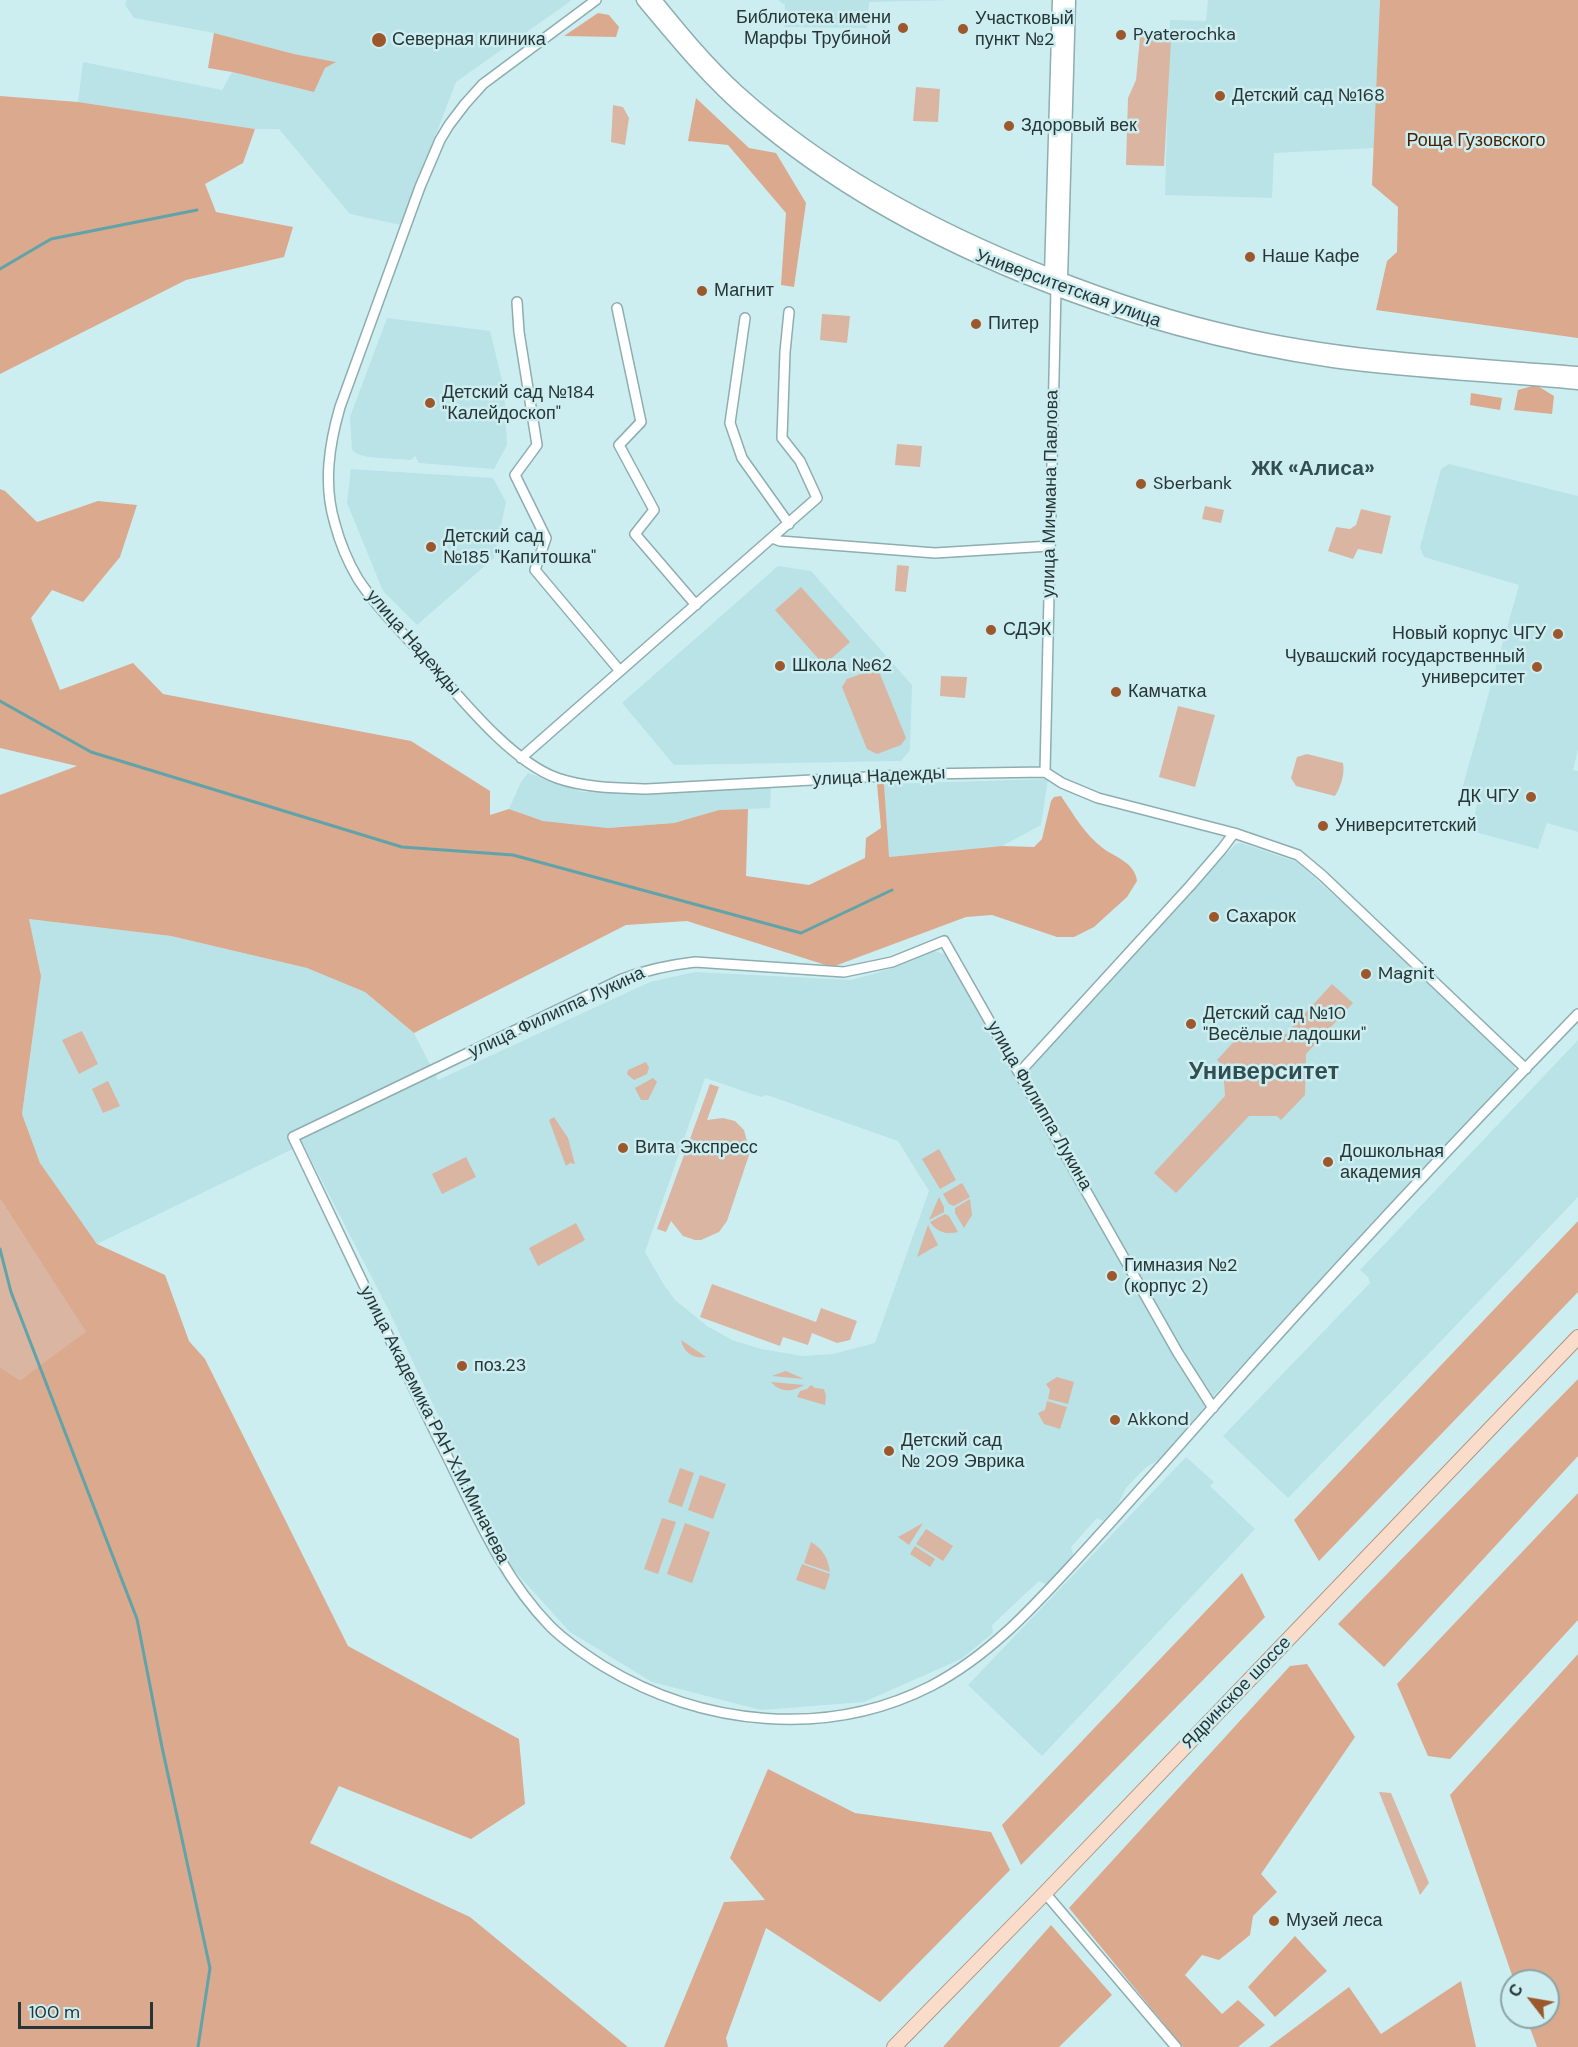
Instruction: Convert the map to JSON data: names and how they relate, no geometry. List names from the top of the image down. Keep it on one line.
{"streets":{"main road":["Университетская улица","улица Мичмана Павлова","Ядринское шоссе"],"street":["улица Надежды","улица Филиппа Лукина","улица Академика РАН Х.М.Миначева"]},"crossings":[["Университетская улица","улица Мичмана Павлова"],["улица Мичмана Павлова","улица Надежды"],["улица Филиппа Лукина","улица Академика РАН Х.М.Миначева"]],"districts":["ЖК «Алиса»","Университет"],"parks":["Роща Гузовского"],"places":["Библиотека имени Марфы Трубиной","Участковый пункт №2","Pyaterochka","Северная клиника","Детский сад №168","Здоровый век","Наше Кафе","Магнит","Питер","Детский сад №184 \"Калейдоскоп\"","Sberbank","Детский сад №185 \"Капитошка\"","СДЭК","Новый корпус ЧГУ","Школа №62","Чувашский государственный университет","Камчатка","ДК ЧГУ","Университетский","Сахарок","Magnit","Детский сад №10 \"Весёлые ладошки\"","Вита Экспресс","Дошкольная академия","Гимназия №2 (корпус 2)","поз.23","Akkond","Детский сад № 209 Эврика","Музей леса"],"scale_bar":"100 m","north":"top left"}
